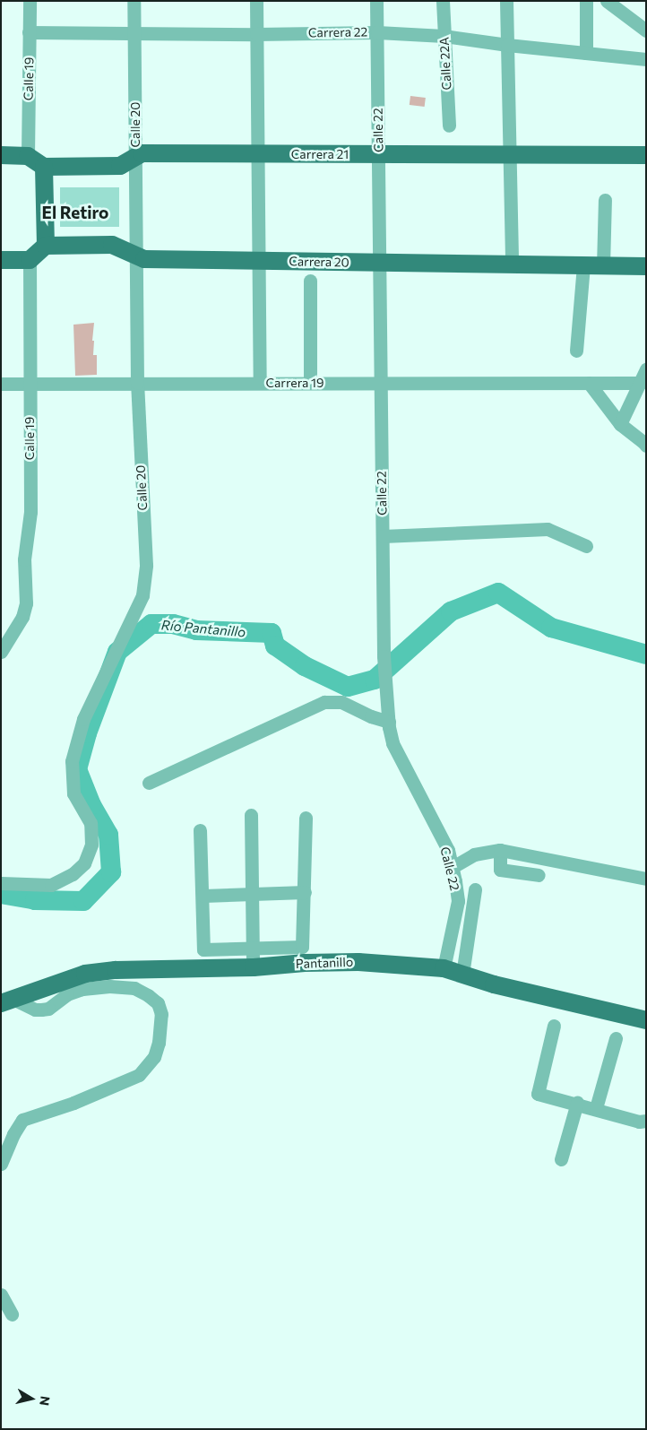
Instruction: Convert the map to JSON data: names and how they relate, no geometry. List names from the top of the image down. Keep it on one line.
{"streets":{"main road":["Carrera 21","Carrera 20","Pantanillo"],"street":["Carrera 22","Calle 22A","Calle 19","Calle 20","Calle 22","Carrera 19"]},"crossings":[["Carrera 22","Calle 22A"],["Carrera 22","Calle 19"],["Carrera 22","Calle 20"],["Carrera 22","Calle 22"],["Calle 19","Carrera 19"],["Calle 20","Carrera 21"],["Calle 20","Carrera 20"],["Calle 20","Carrera 19"],["Calle 22","Carrera 21"],["Calle 22","Carrera 20"],["Calle 22","Carrera 19"],["Calle 22","Pantanillo"]],"districts":["El Retiro"],"water":["Río Pantanillo"],"north":"right"}
